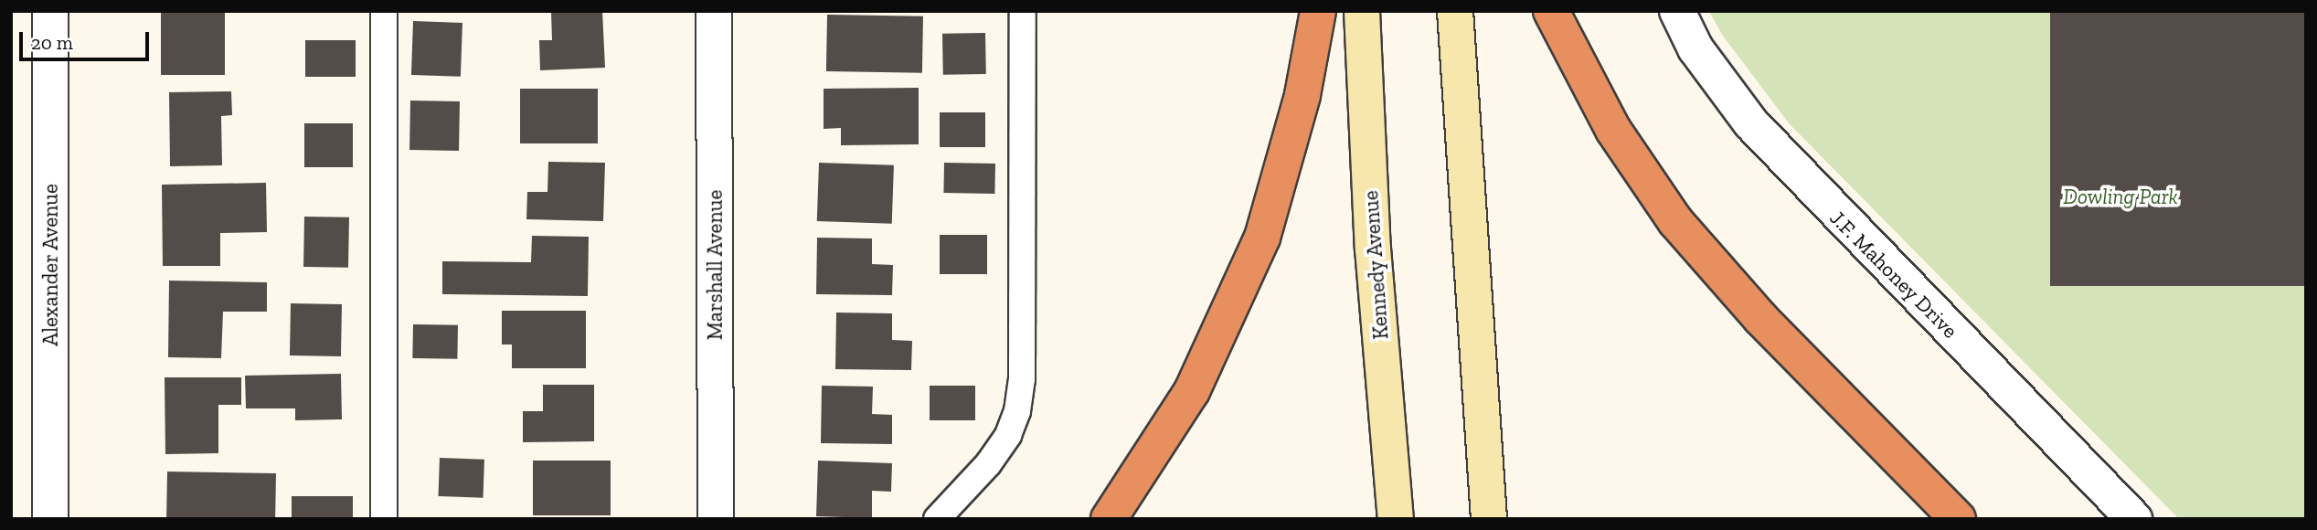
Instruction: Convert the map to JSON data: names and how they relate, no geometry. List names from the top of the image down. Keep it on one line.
{"streets":{"main road":["Kennedy Avenue"],"street":["Alexander Avenue","Marshall Avenue","J.F. Mahoney Drive"]},"parks":["Dowling Park"],"scale_bar":"20 m"}
